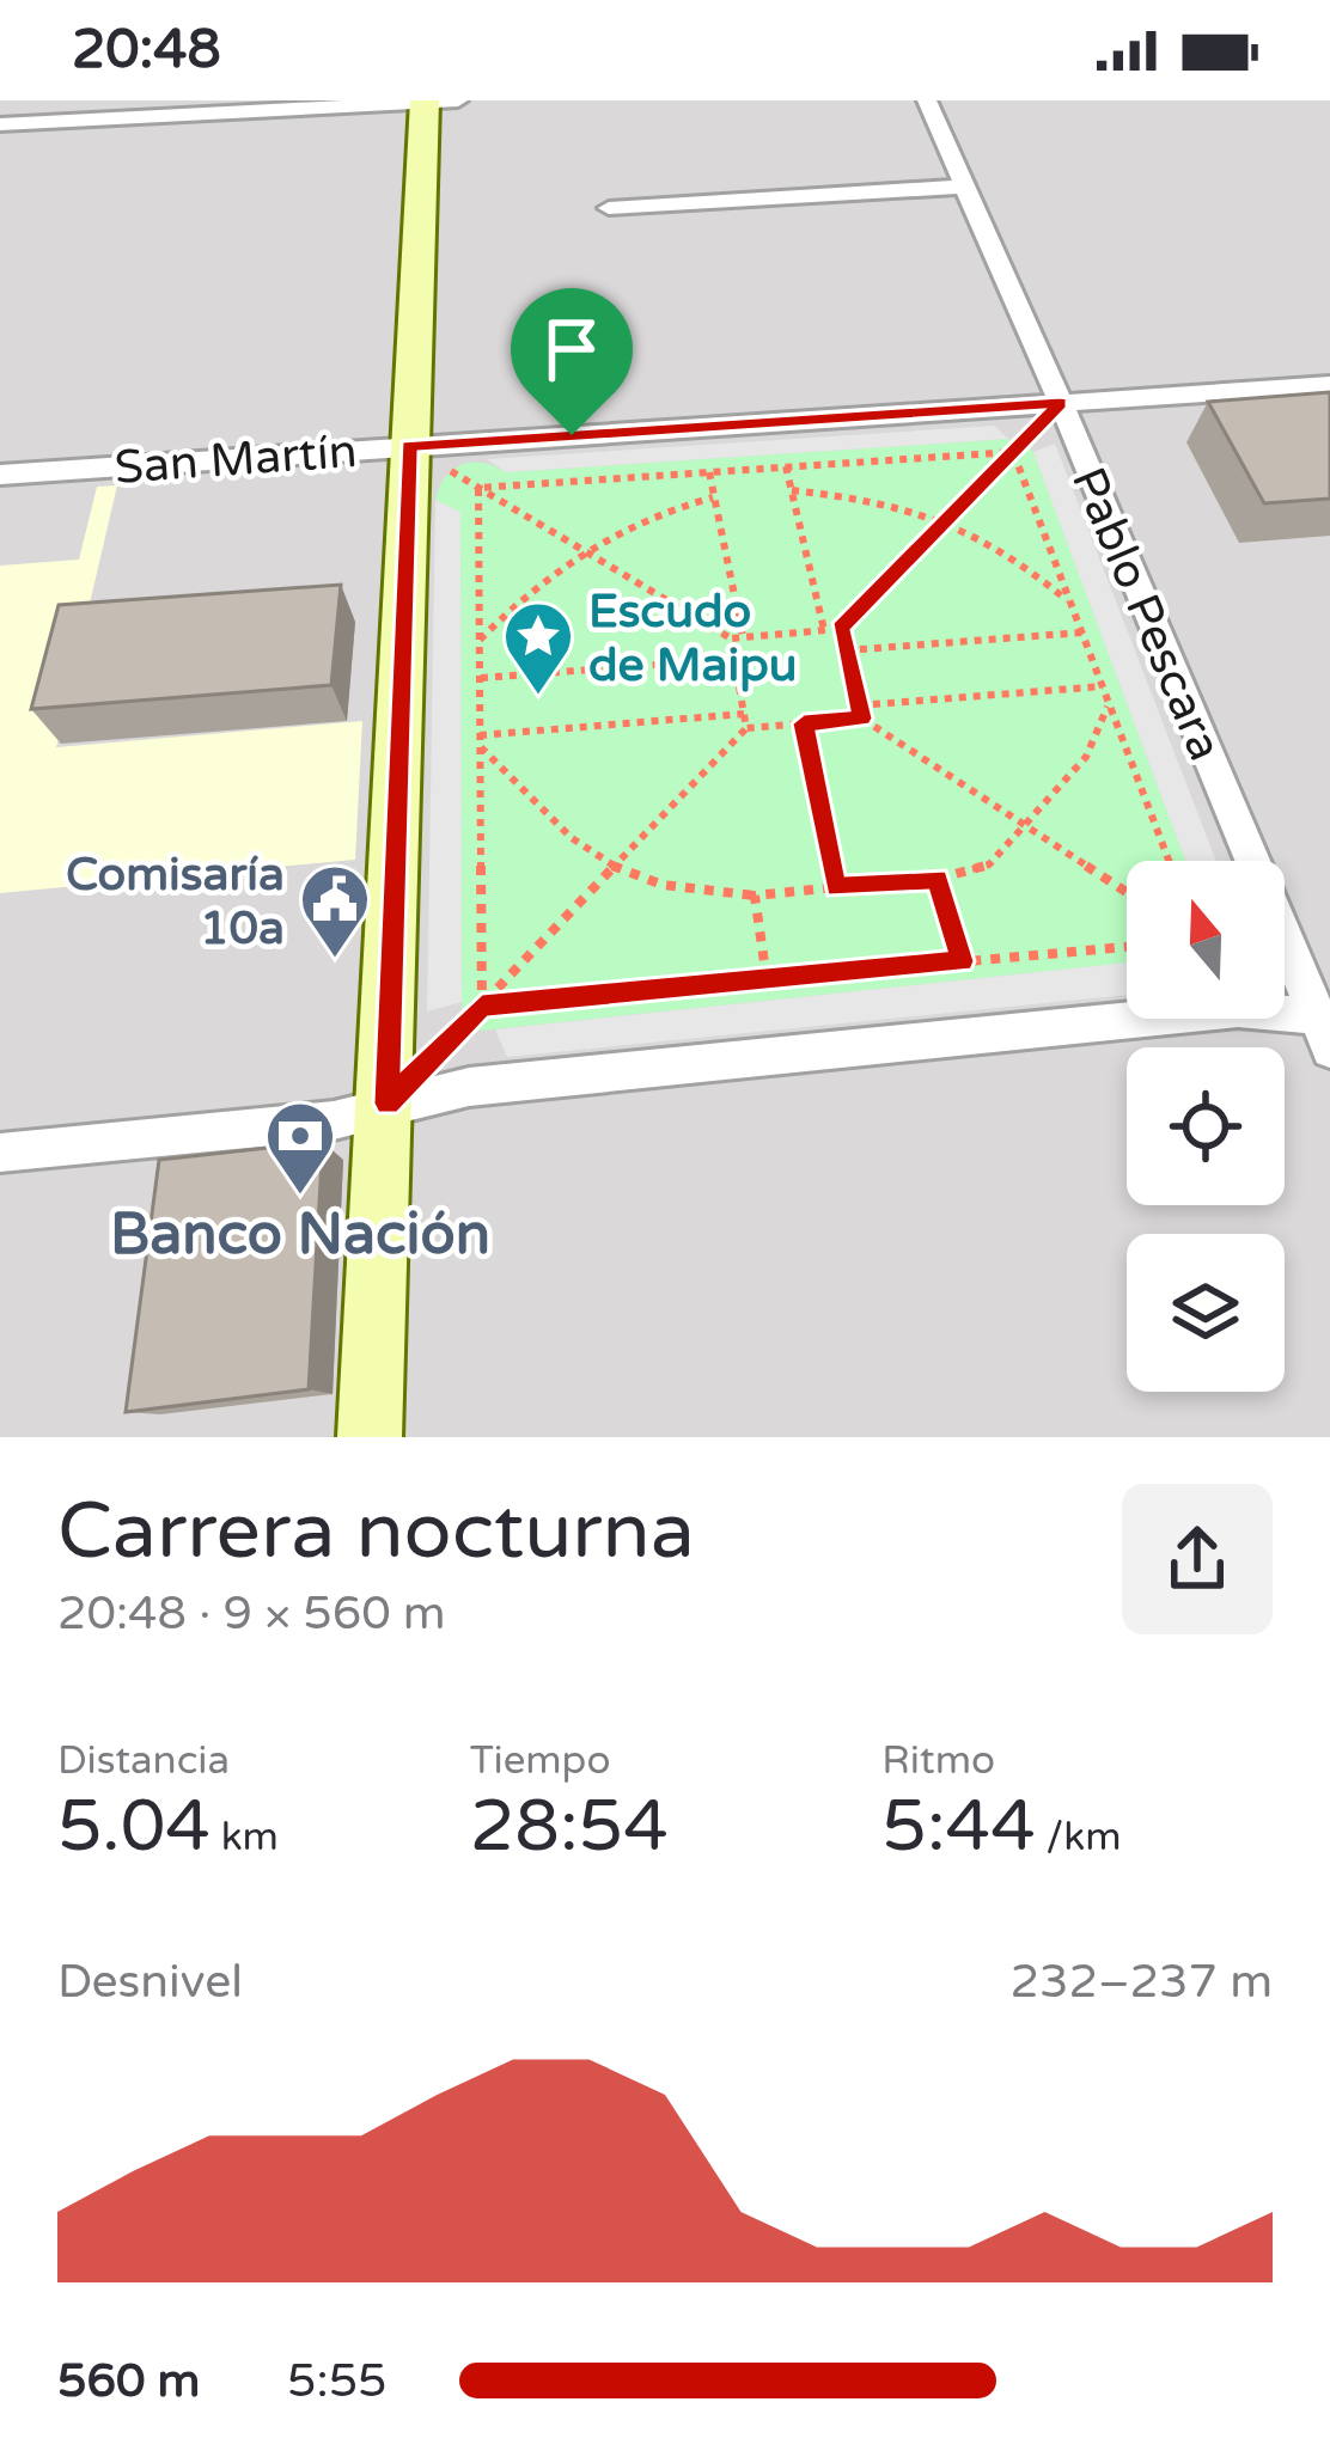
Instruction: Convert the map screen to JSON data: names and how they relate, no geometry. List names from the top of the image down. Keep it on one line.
{"streets":{"street":["San Martín","Pablo Pescara"]},"crossings":[["San Martín","Pablo Pescara"]],"places":{"place":["Escudo de Maipu"],"public building":["Comisaría 10a"],"bank":["Banco Nación"]},"north":"top","page":{"status":"20:48","heading":["Carrera nocturna","20:48 · 9 × 560 m"],"stats":[["Distancia","5.04 km"],["Tiempo","28:54"],["Ritmo","5:44 /km"]],"chart":["Desnivel","232–237 m"],"list":[{"name":"560 m","note":"5:55"}]}}
